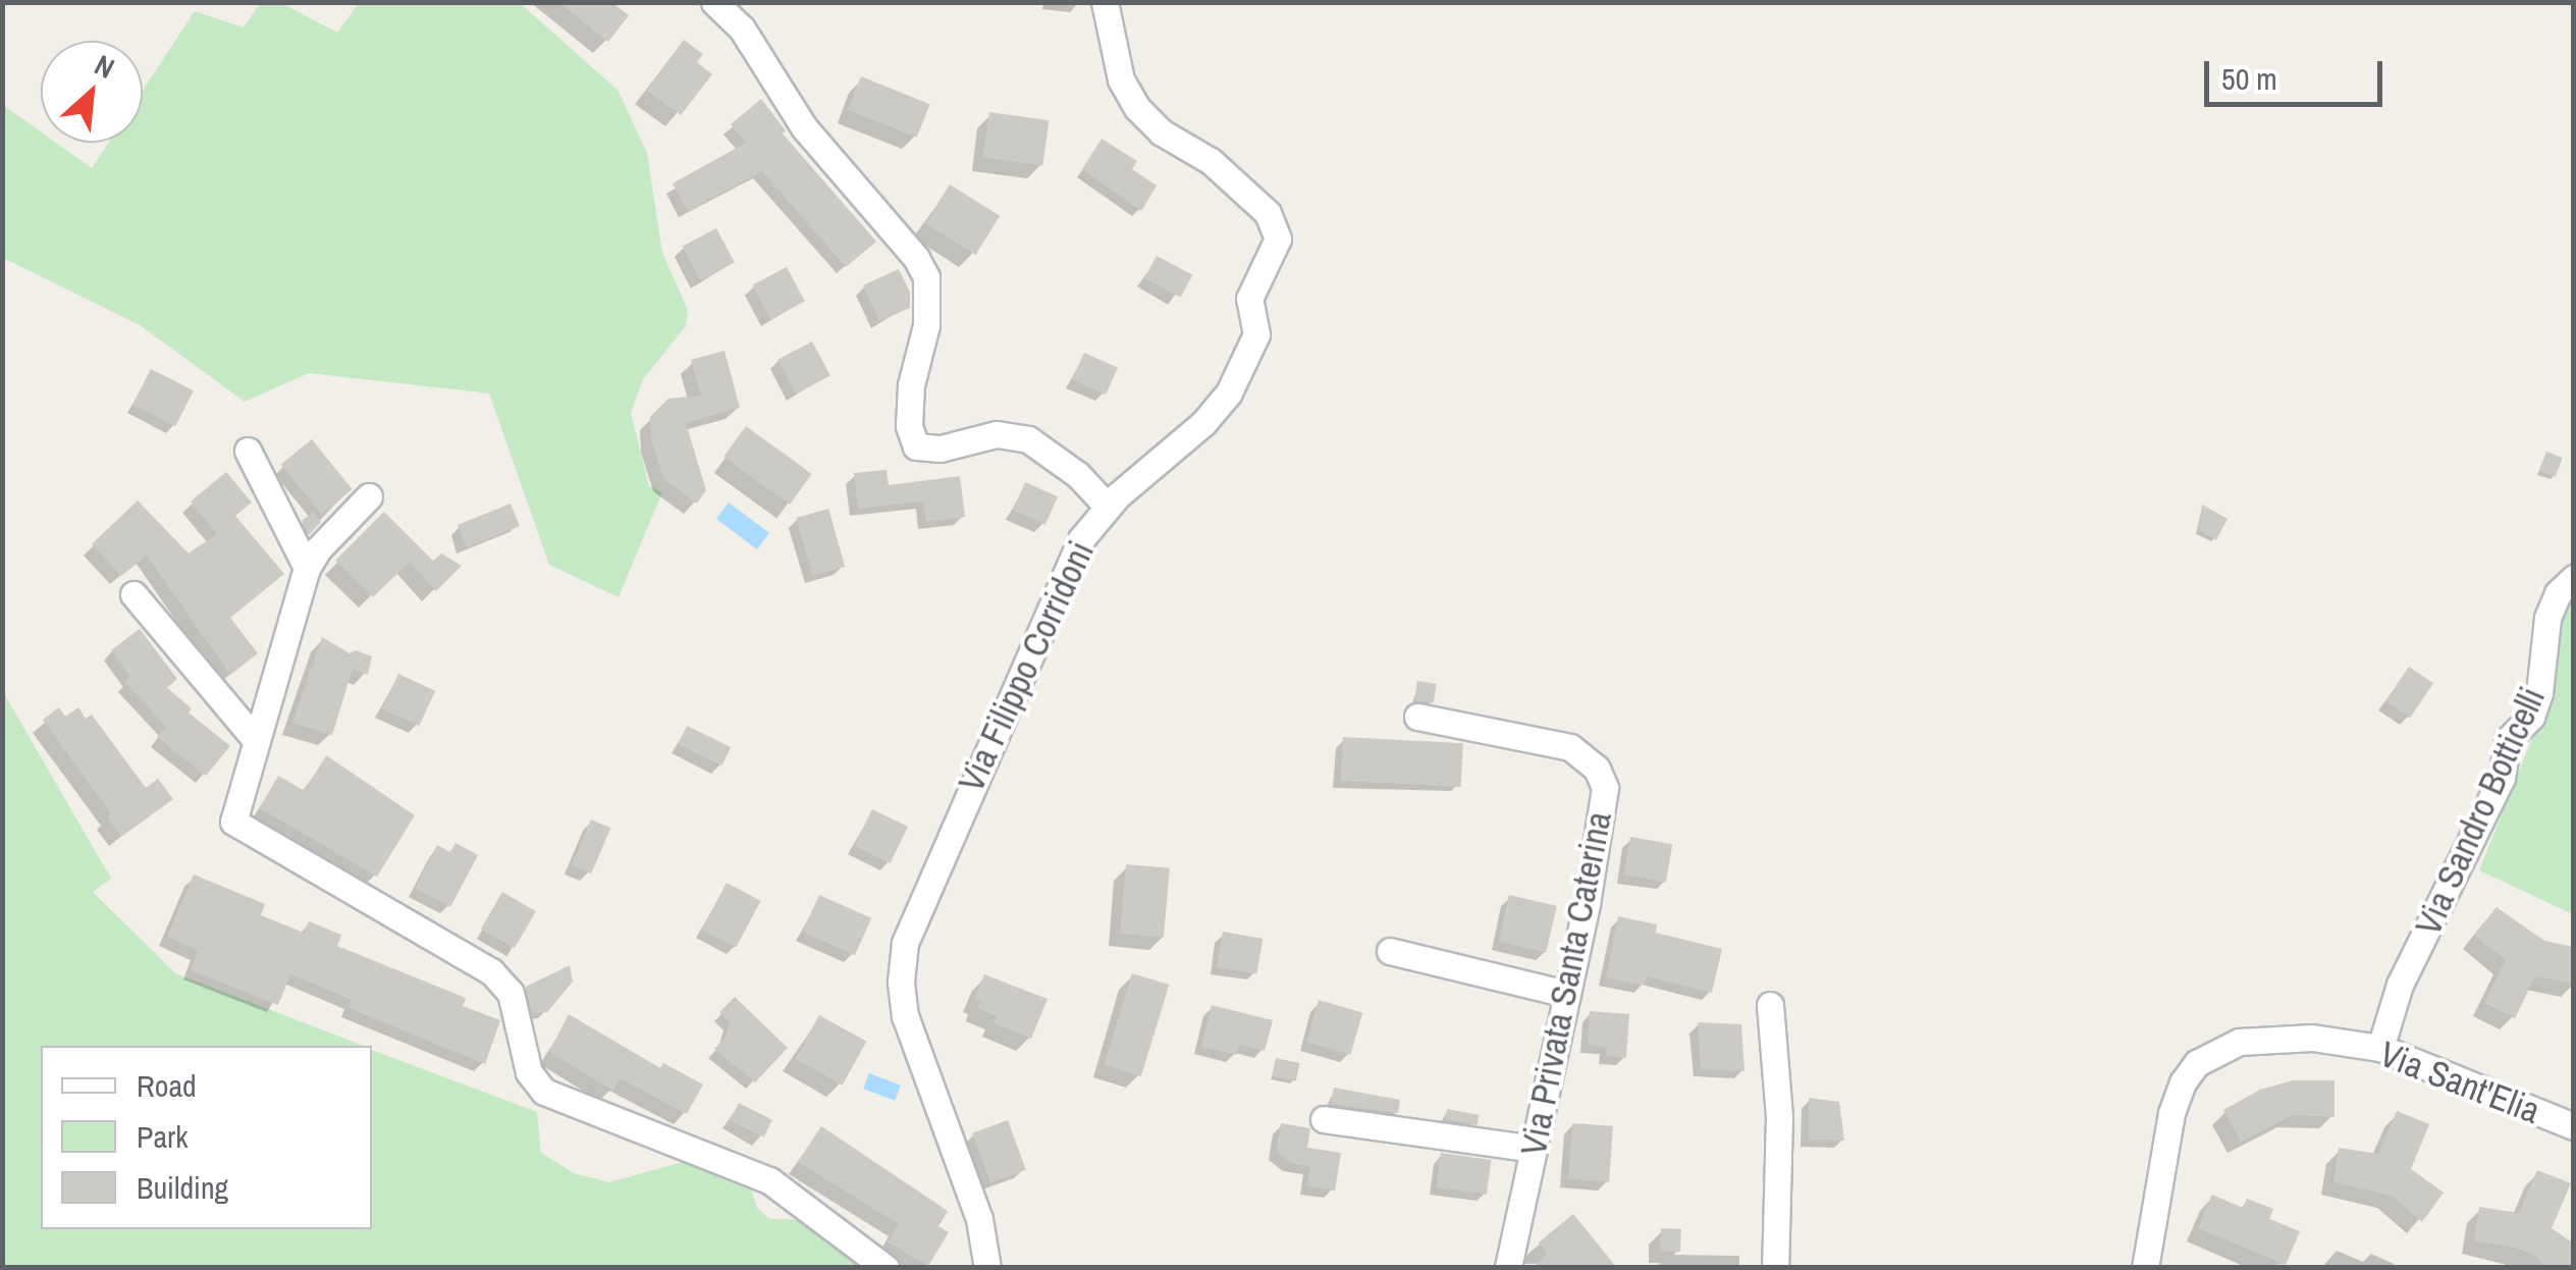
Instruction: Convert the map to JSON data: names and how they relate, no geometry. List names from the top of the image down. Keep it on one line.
{"streets":{"street":["Via Filippo Corridoni","Via Sandro Botticelli","Via Privata Santa Caterina","Via Sant'Elia"]},"crossings":[["Via Sandro Botticelli","Via Sant'Elia"]],"legend":["Road","Park","Building"],"scale_bar":"50 m","north":"top right"}
